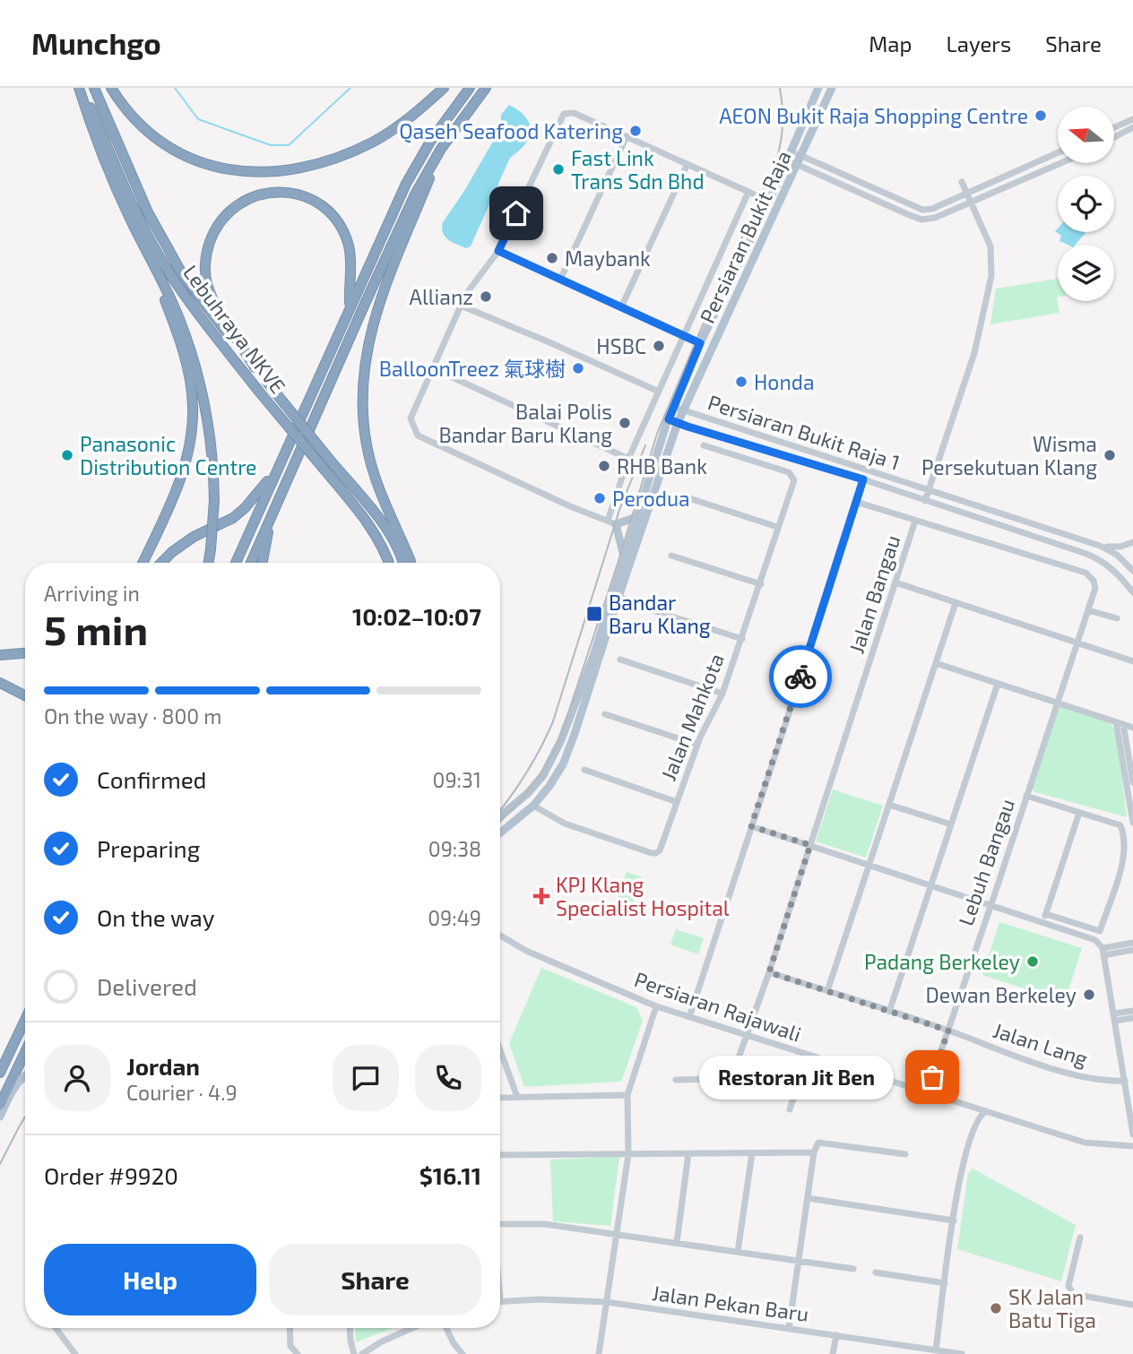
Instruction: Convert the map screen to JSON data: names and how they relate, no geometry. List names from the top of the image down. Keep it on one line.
{"streets":{"highway":["Lebuhraya NKVE"],"main road":["Persiaran Bukit Raja"],"street":["Persiaran Bukit Raja 1","Jalan Bangau","Jalan Mahkota","Lebuh Bangau","Persiaran Rajawali","Jalan Lang","Jalan Pekan Baru"]},"crossings":[["Persiaran Bukit Raja","Persiaran Bukit Raja 1"],["Persiaran Bukit Raja","Jalan Mahkota"],["Jalan Bangau","Lebuh Bangau"],["Jalan Bangau","Persiaran Rajawali"],["Jalan Bangau","Jalan Lang"],["Lebuh Bangau","Persiaran Rajawali"],["Lebuh Bangau","Jalan Lang"]],"places":{"other":["AEON Bukit Raja Shopping Centre","Qaseh Seafood Katering","Fast Link Trans Sdn Bhd","Maybank","Allianz","HSBC","BalloonTreez 氣球樹","Honda","Balai Polis Bandar Baru Klang","Panasonic Distribution Centre","Wisma Persekutuan Klang","RHB Bank","Perodua","Padang Berkeley","Dewan Berkeley","Restoran Jit Ben","SK Jalan Batu Tiga"],"transit":["Bandar Baru Klang"],"health":["KPJ Klang Specialist Hospital"]},"north":"left","page":{"header":"Munchgo","nav":["Map","Layers","Share"],"heading":["5 min","Arriving in","10:02–10:07"],"panel":["Jordan","Courier · 4.9","Order #9920","$16.11"],"bar":"On the way · 800 m","list":[["Confirmed","09:31"],["Preparing","09:38"],["On the way","09:49"],"Delivered"],"bubble":"Restoran Jit Ben","buttons":["Help","Share"]}}
